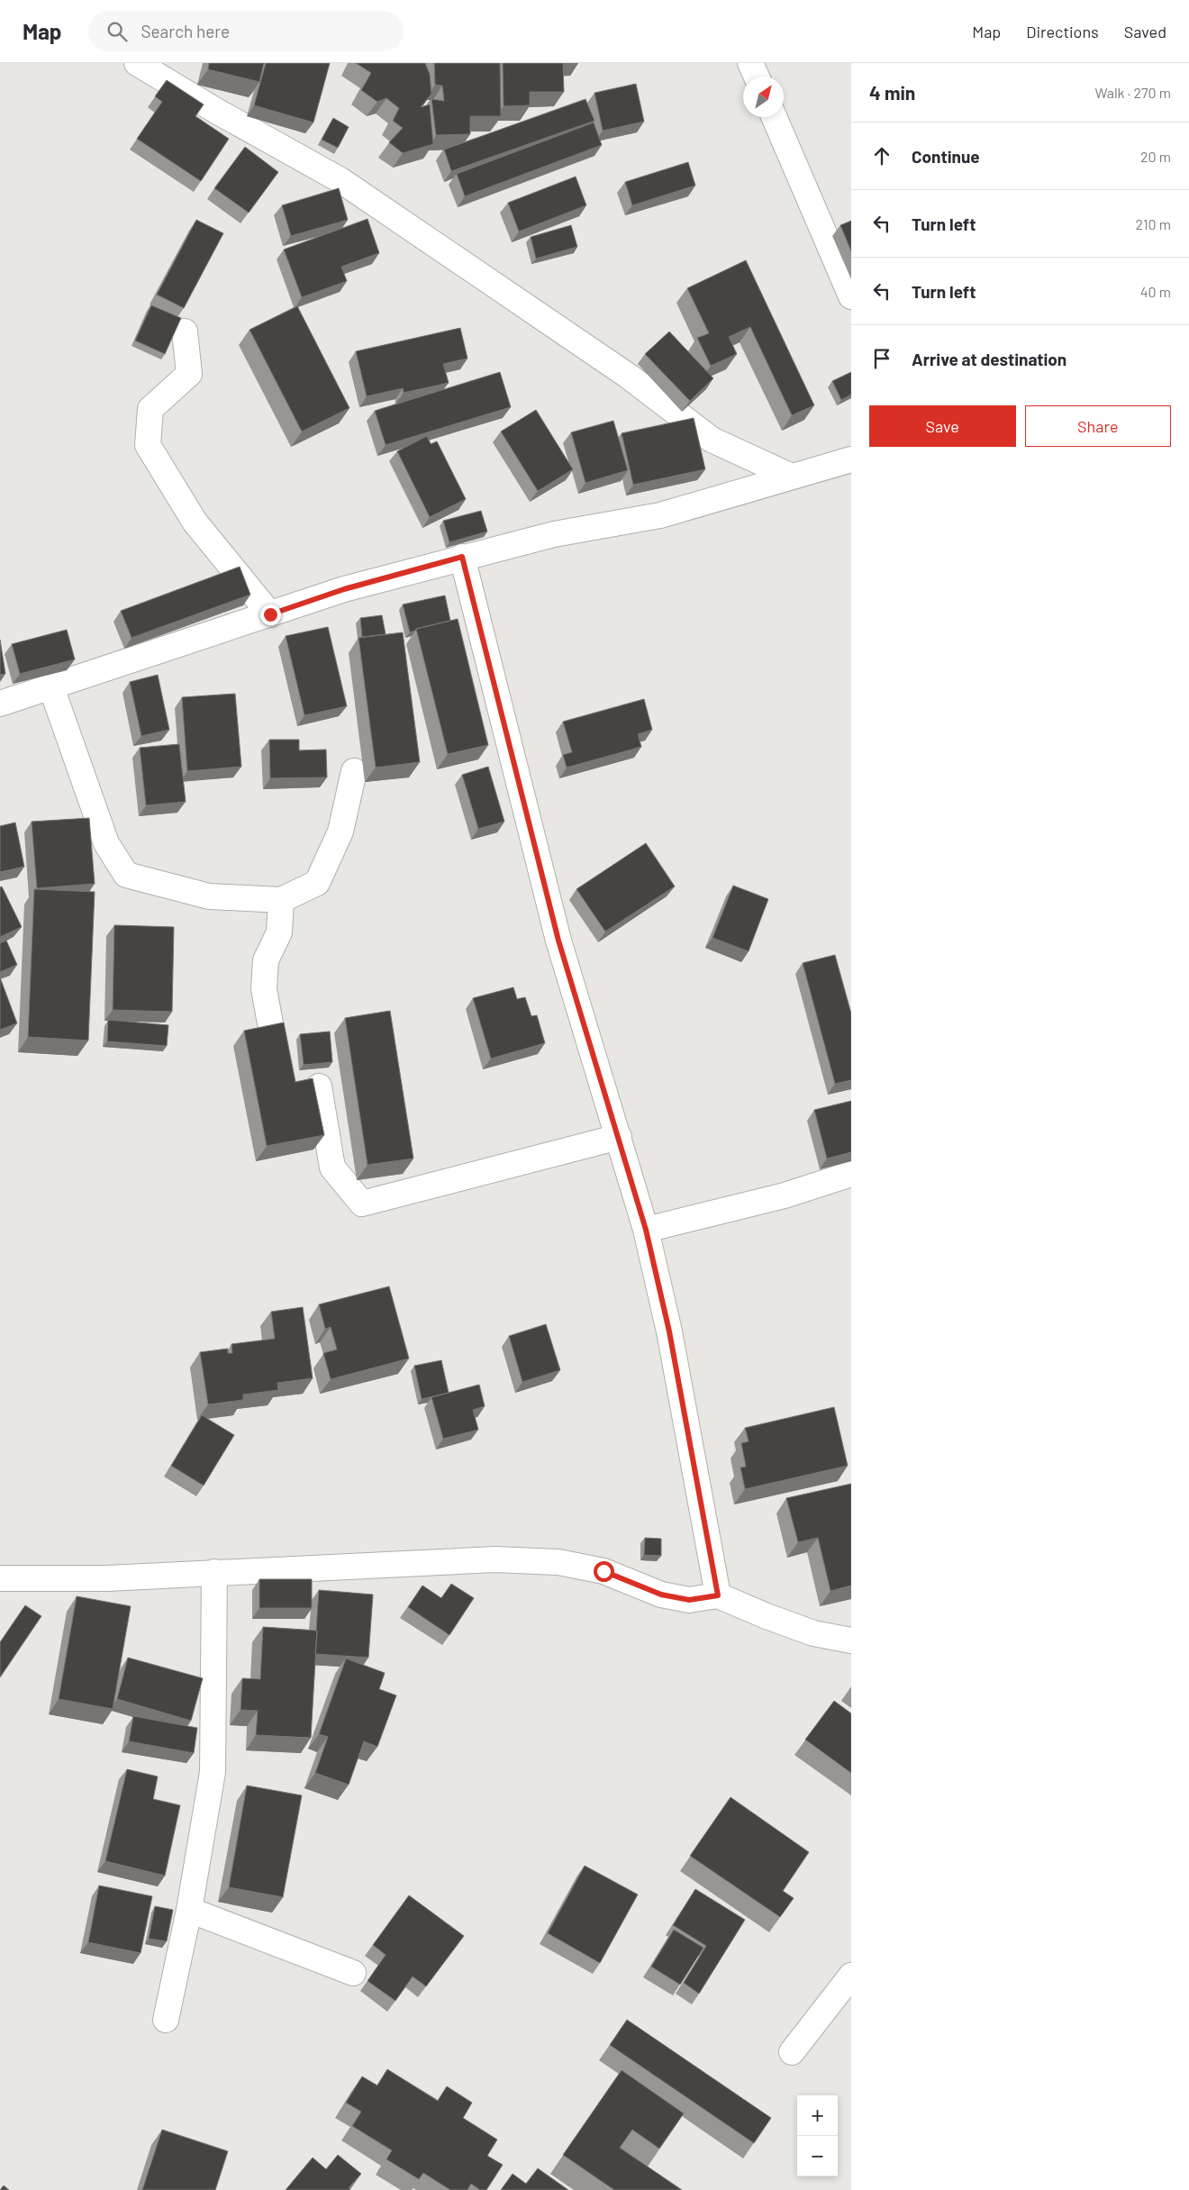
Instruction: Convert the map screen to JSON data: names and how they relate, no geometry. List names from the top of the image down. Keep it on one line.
{"north":"top right","page":{"header":"Map","search":"Search here","nav":["Map","Directions","Saved"],"heading":["4 min","Walk · 270 m"],"list":[["Continue","20 m"],["Turn left","210 m"],["Turn left","40 m"],"Arrive at destination"],"buttons":["Save","Share"],"map_buttons":["+","−"]}}
